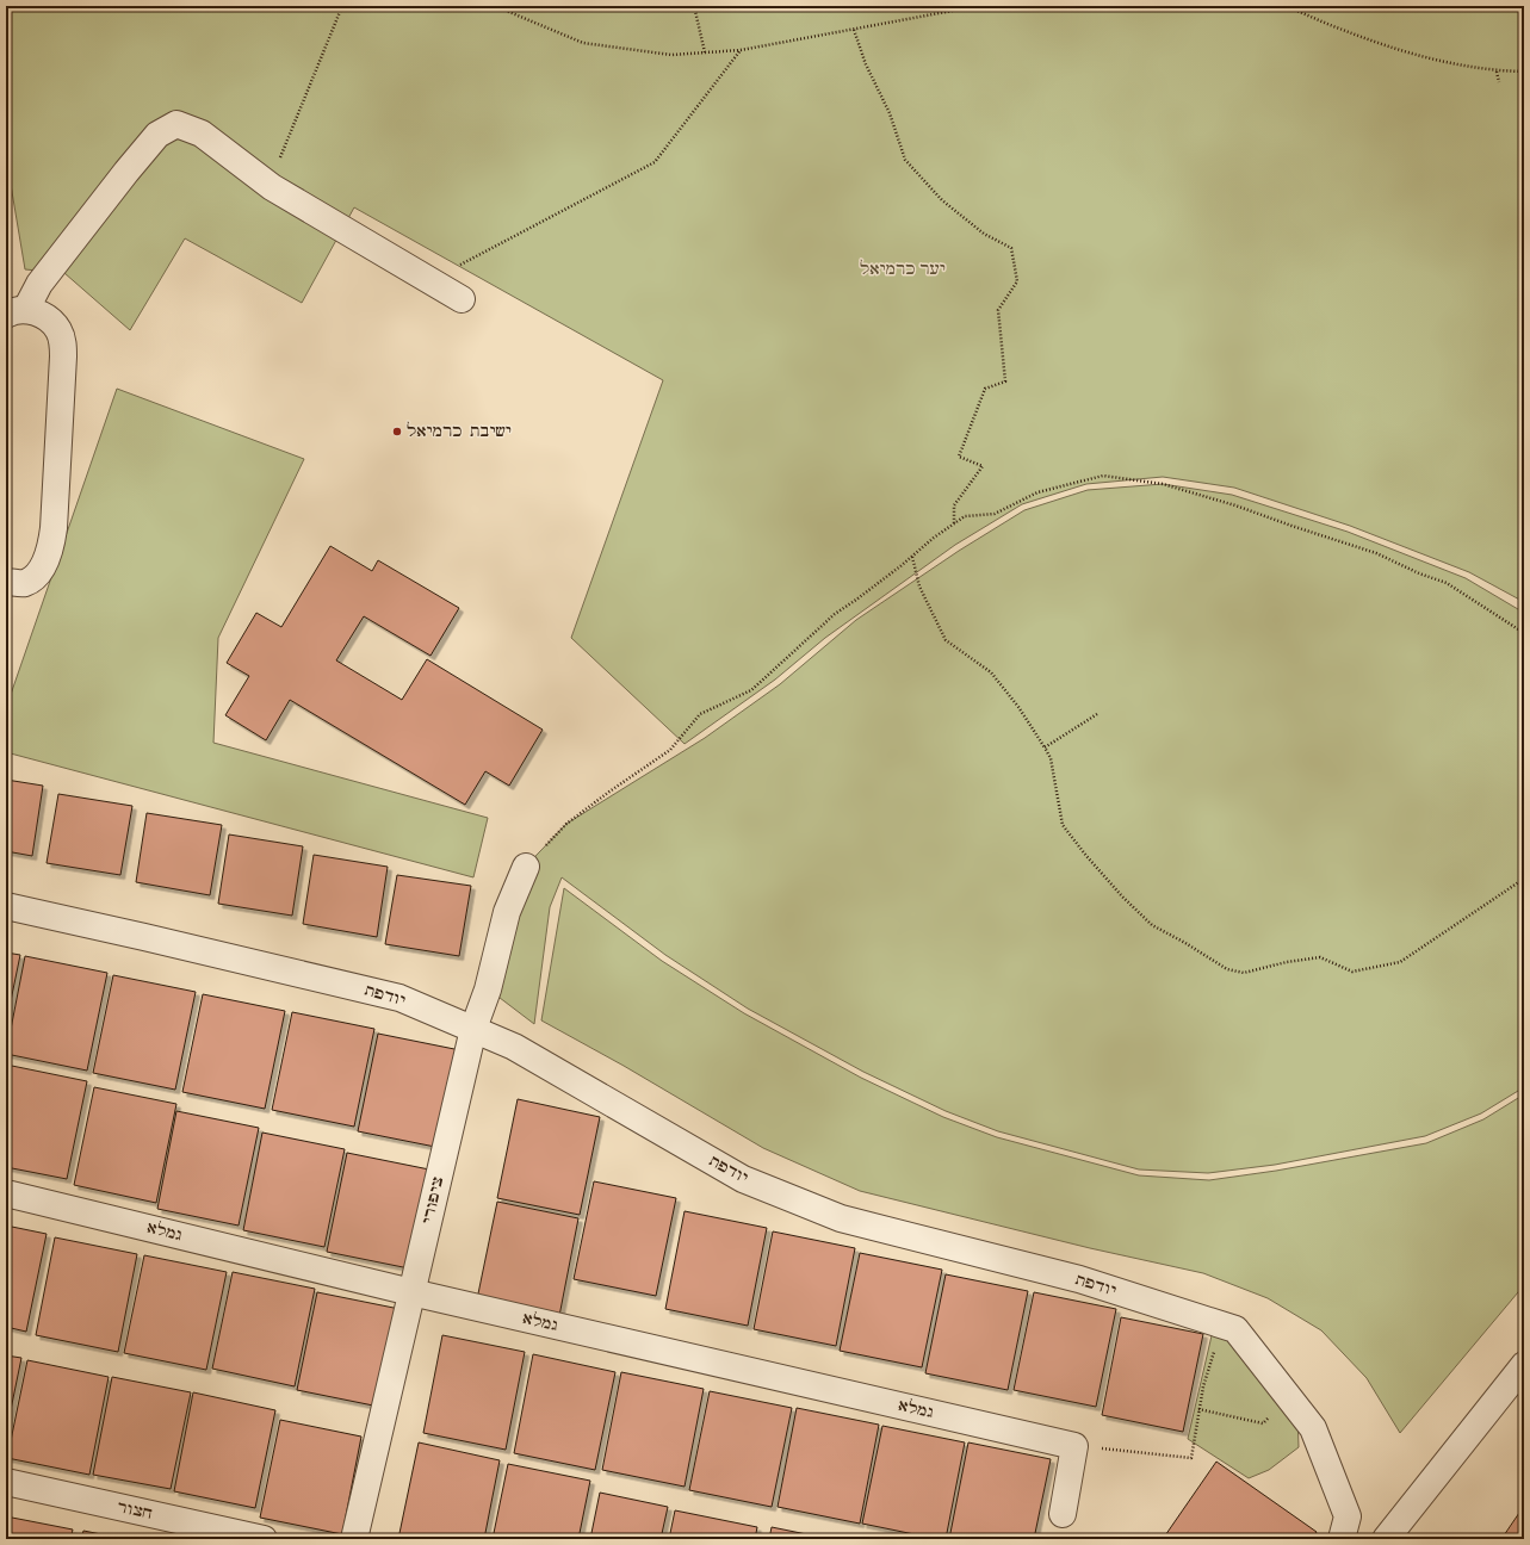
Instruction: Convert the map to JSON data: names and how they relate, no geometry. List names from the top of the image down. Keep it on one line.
{"streets":{"street":["יודפת","ציפורי","גמלא","חצור"]},"crossings":[["יודפת","ציפורי"],["ציפורי","גמלא"]],"parks":["יער כרמיאל"],"places":["ישיבת כרמיאל"]}
